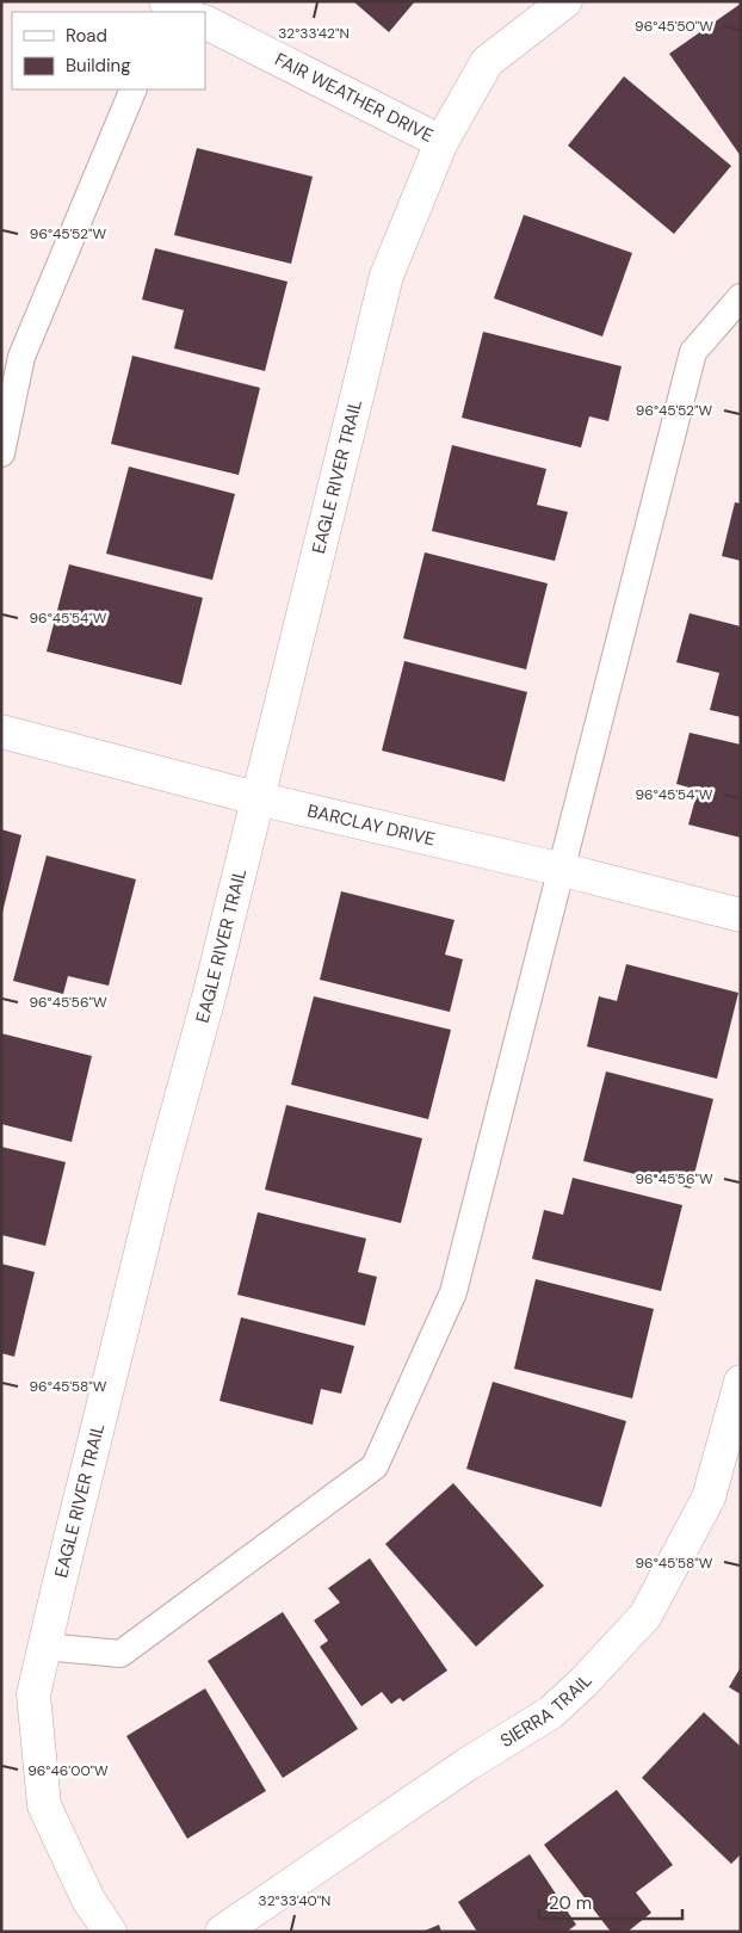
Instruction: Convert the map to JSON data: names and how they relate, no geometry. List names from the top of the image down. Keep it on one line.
{"streets":{"street":["FAIR WEATHER DRIVE","EAGLE RIVER TRAIL","BARCLAY DRIVE","SIERRA TRAIL"]},"crossings":[["FAIR WEATHER DRIVE","EAGLE RIVER TRAIL"],["EAGLE RIVER TRAIL","BARCLAY DRIVE"]],"legend":["Road","Building"],"scale_bar":"20 m","coordinates":["96°45'50\"W","32°33'42\"N","96°45'52\"W","96°45'54\"W","96°45'56\"W","96°45'58\"W","96°46'00\"W","32°33'40\"N"]}
